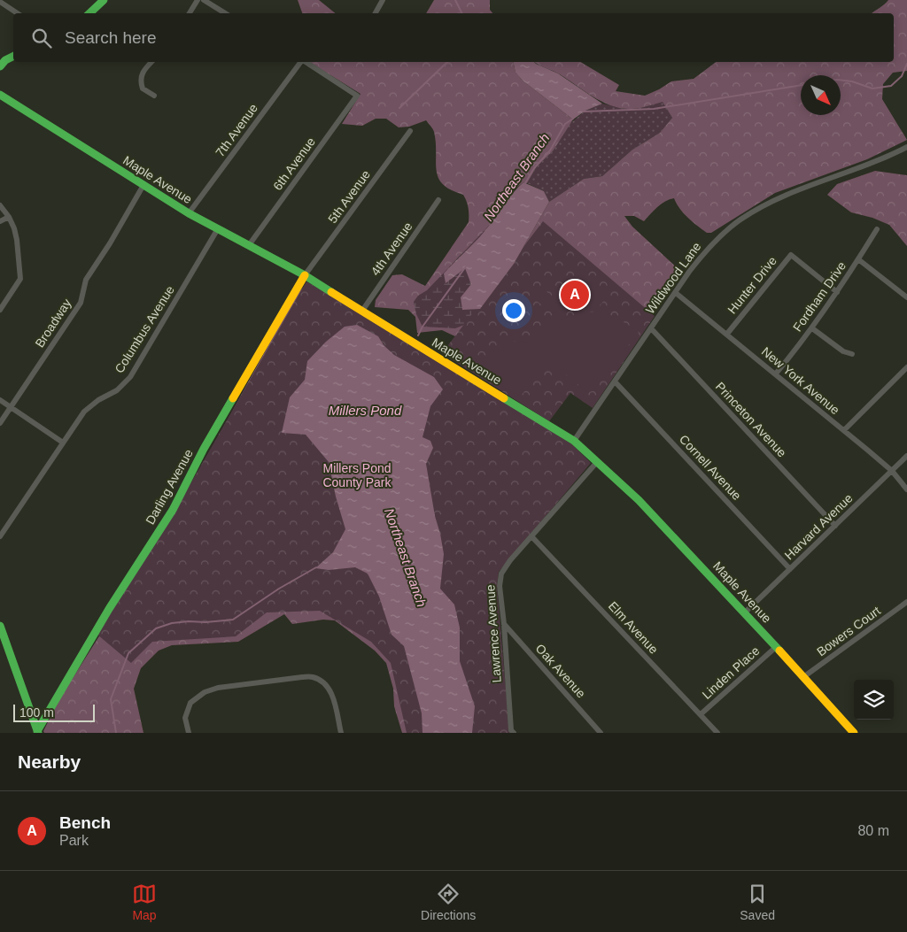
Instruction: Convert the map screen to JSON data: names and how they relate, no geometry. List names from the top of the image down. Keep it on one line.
{"streets":{"main road":["Maple Avenue","Darling Avenue"],"street":["7th Avenue","6th Avenue","5th Avenue","4th Avenue","Wildwood Lane","Hunter Drive","Fordham Drive","Broadway","Columbus Avenue","New York Avenue","Princeton Avenue","Cornell Avenue","Harvard Avenue","Elm Avenue","Bowers Court","Lawrence Avenue","Oak Avenue","Linden Place"]},"crossings":[["7th Avenue","Maple Avenue"],["6th Avenue","Maple Avenue"],["Maple Avenue","5th Avenue"],["Maple Avenue","4th Avenue"],["Maple Avenue","Wildwood Lane"],["Maple Avenue","Broadway"],["Maple Avenue","Columbus Avenue"],["Maple Avenue","Darling Avenue"],["Maple Avenue","Harvard Avenue"],["Maple Avenue","Bowers Court"],["Maple Avenue","Lawrence Avenue"],["Maple Avenue","Linden Place"],["5th Avenue","Darling Avenue"],["Wildwood Lane","New York Avenue"],["Wildwood Lane","Princeton Avenue"],["Wildwood Lane","Cornell Avenue"],["Hunter Drive","Fordham Drive"],["Hunter Drive","New York Avenue"],["Fordham Drive","New York Avenue"],["New York Avenue","Harvard Avenue"],["Princeton Avenue","Harvard Avenue"],["Cornell Avenue","Harvard Avenue"],["Elm Avenue","Lawrence Avenue"],["Elm Avenue","Linden Place"],["Lawrence Avenue","Oak Avenue"]],"water":["Northeast Branch","Millers Pond"],"parks":["Millers Pond County Park"],"scale_bar":"100 m","north":"bottom right","page":{"search":"Search here","pins":"A","scale":"100 m","heading":"Nearby","list":[{"mark":"A","name":"Bench","note":"Park","value":"80 m"}],"nav":["Map","Directions","Saved"]}}
